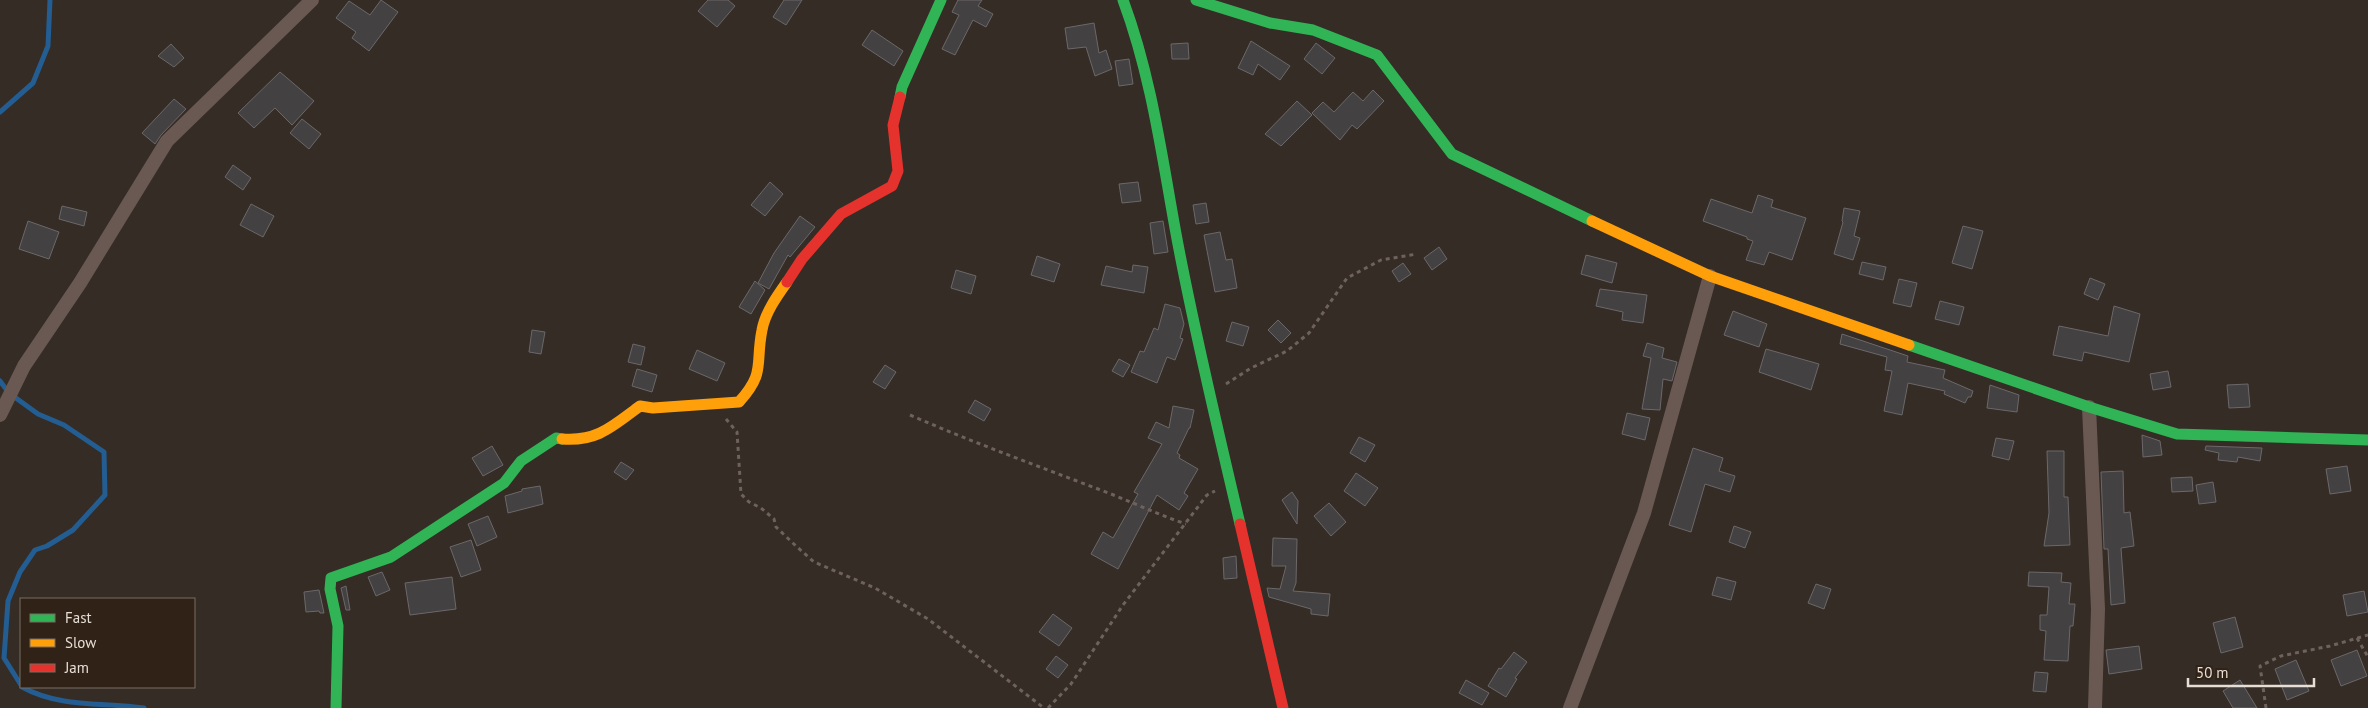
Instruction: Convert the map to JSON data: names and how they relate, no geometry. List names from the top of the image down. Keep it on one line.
{"legend":["Fast","Slow","Jam"],"scale_bar":"50 m"}
